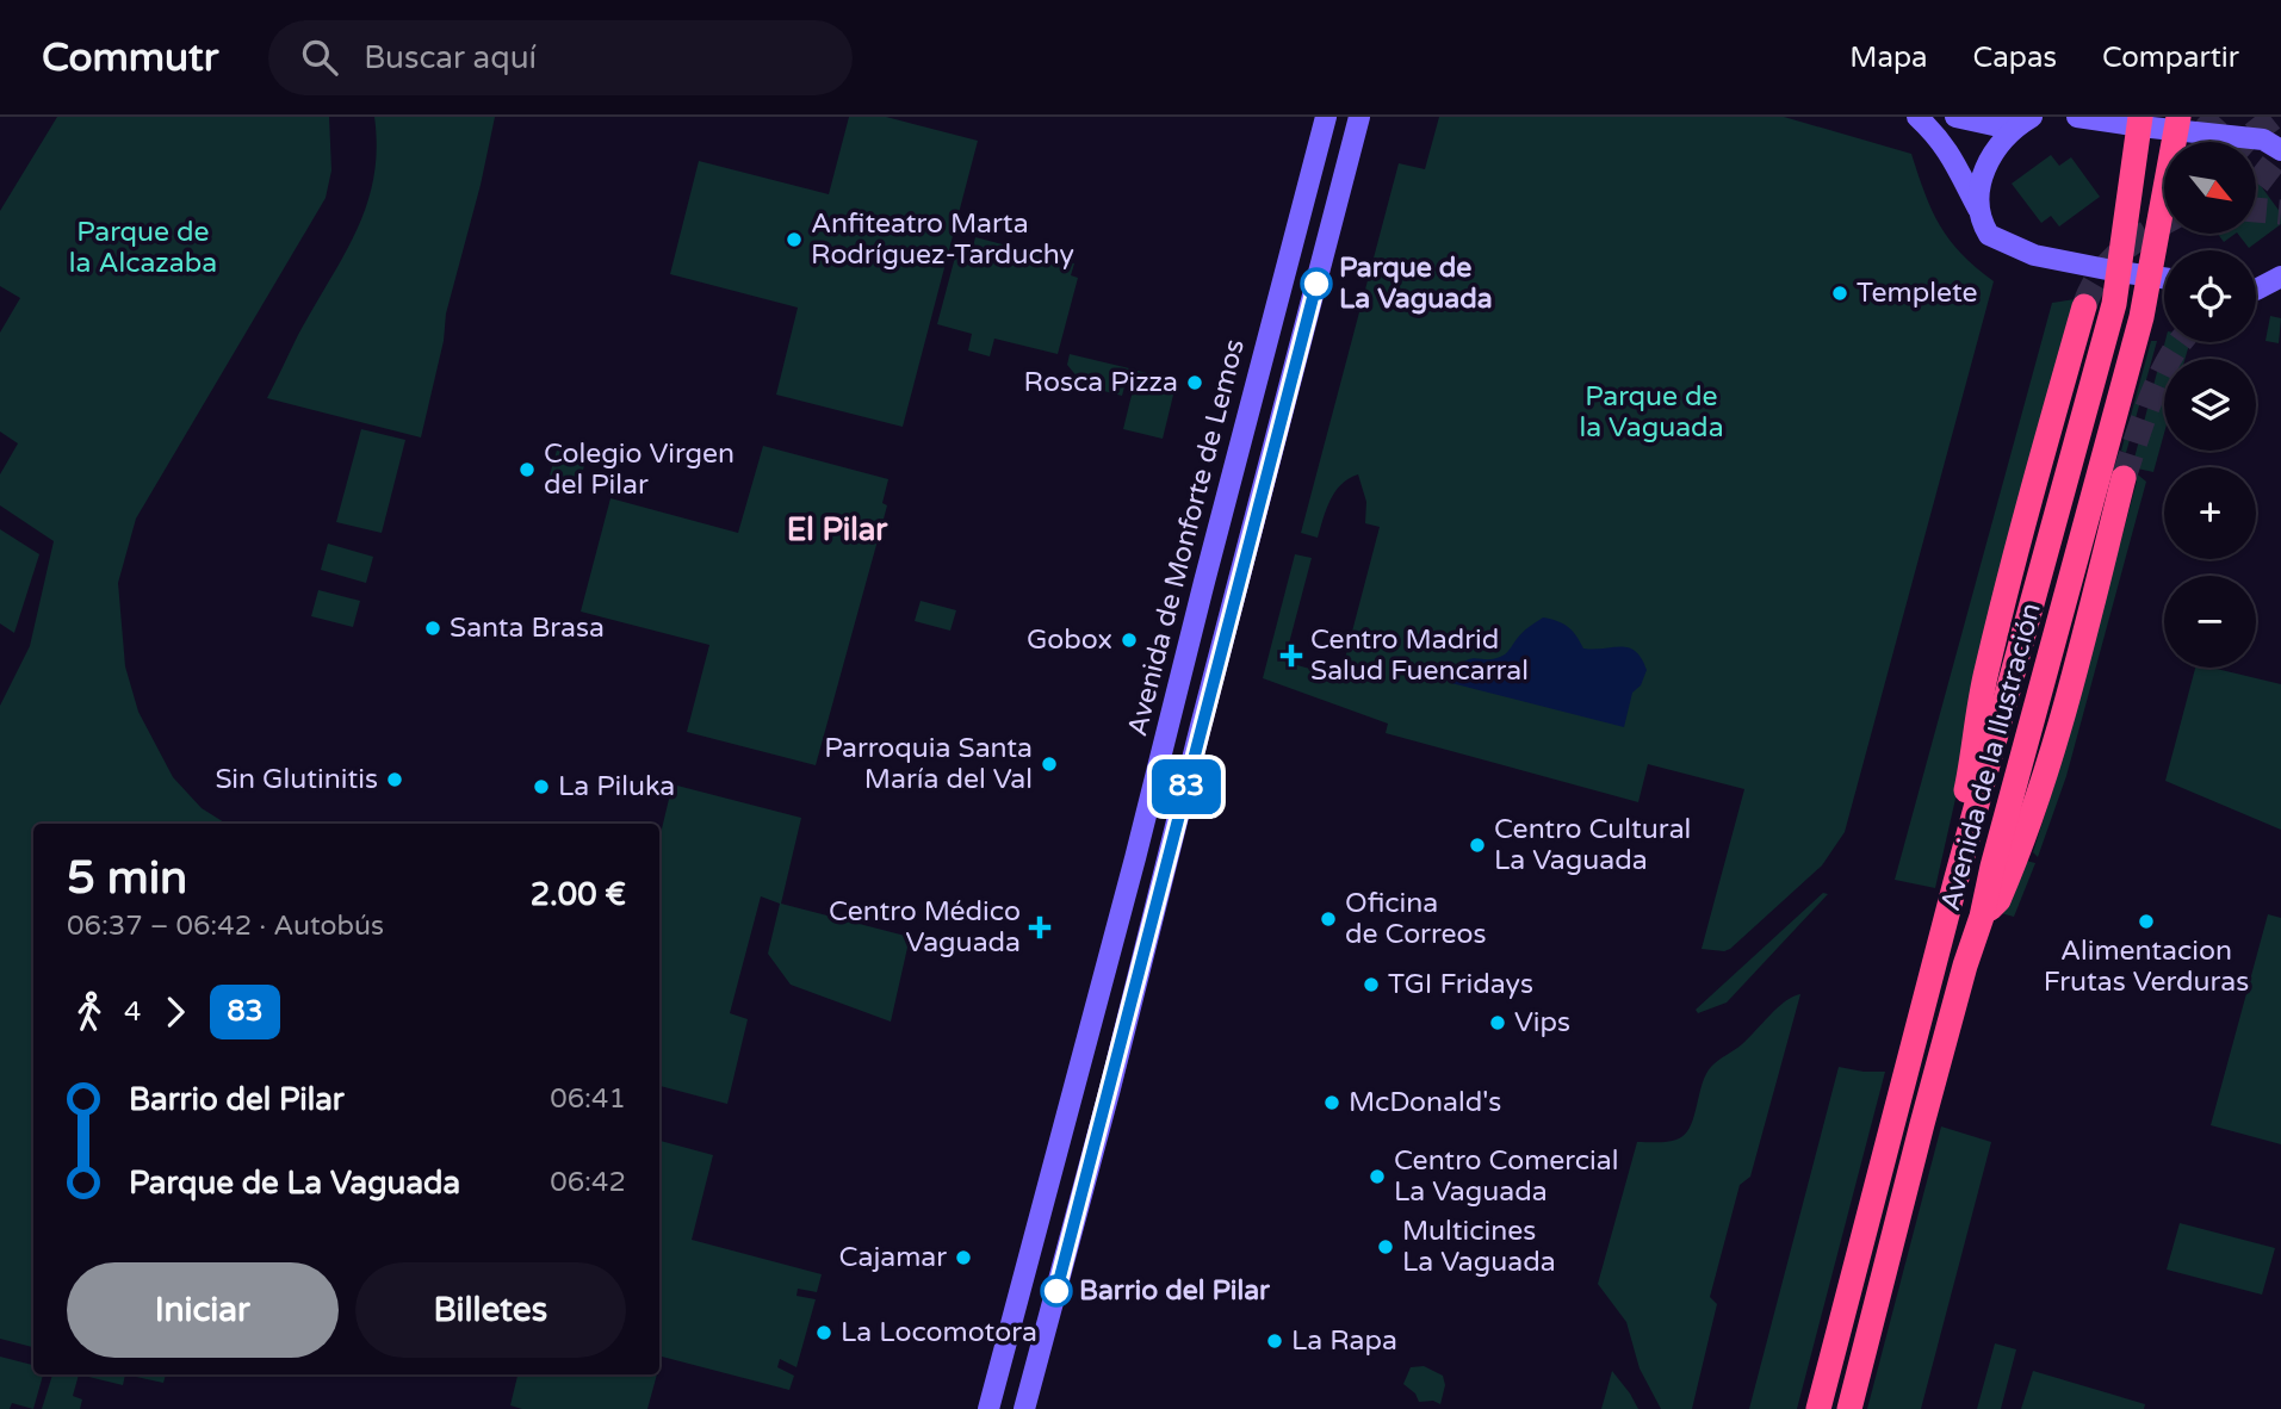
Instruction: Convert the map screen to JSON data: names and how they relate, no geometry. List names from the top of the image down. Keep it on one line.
{"streets":{"highway":["Avenida de la Ilustración"],"street":["Avenida de Monforte de Lemos"]},"districts":["El Pilar"],"parks":["Parque de la Alcazaba","Parque de la Vaguada"],"places":{"other":["Anfiteatro Marta Rodríguez-Tarduchy","Parque de La Vaguada","Templete","Rosca Pizza","Colegio Virgen del Pilar","Santa Brasa","Gobox","Parroquia Santa María del Val","Sin Glutinitis","La Piluka","Centro Cultural La Vaguada","Oficina de Correos","Alimentacion Frutas Verduras","TGI Fridays","Vips","McDonald's","Centro Comercial La Vaguada","Multicines La Vaguada","Cajamar","Barrio del Pilar","La Locomotora","La Rapa"],"health":["Centro Madrid Salud Fuencarral","Centro Médico Vaguada"]},"lines":["bus line 83"],"north":"bottom right","page":{"header":"Commutr","search":"Buscar aquí","nav":["Mapa","Capas","Compartir"],"on_map":"83","map_buttons":["+","−"],"heading":["5 min","06:37 – 06:42 · Autobús","2.00 €"],"legs":["4","83"],"list":[{"name":"Barrio del Pilar","value":"06:41"},{"name":"Parque de La Vaguada","value":"06:42"}],"buttons":["Iniciar","Billetes"]}}
